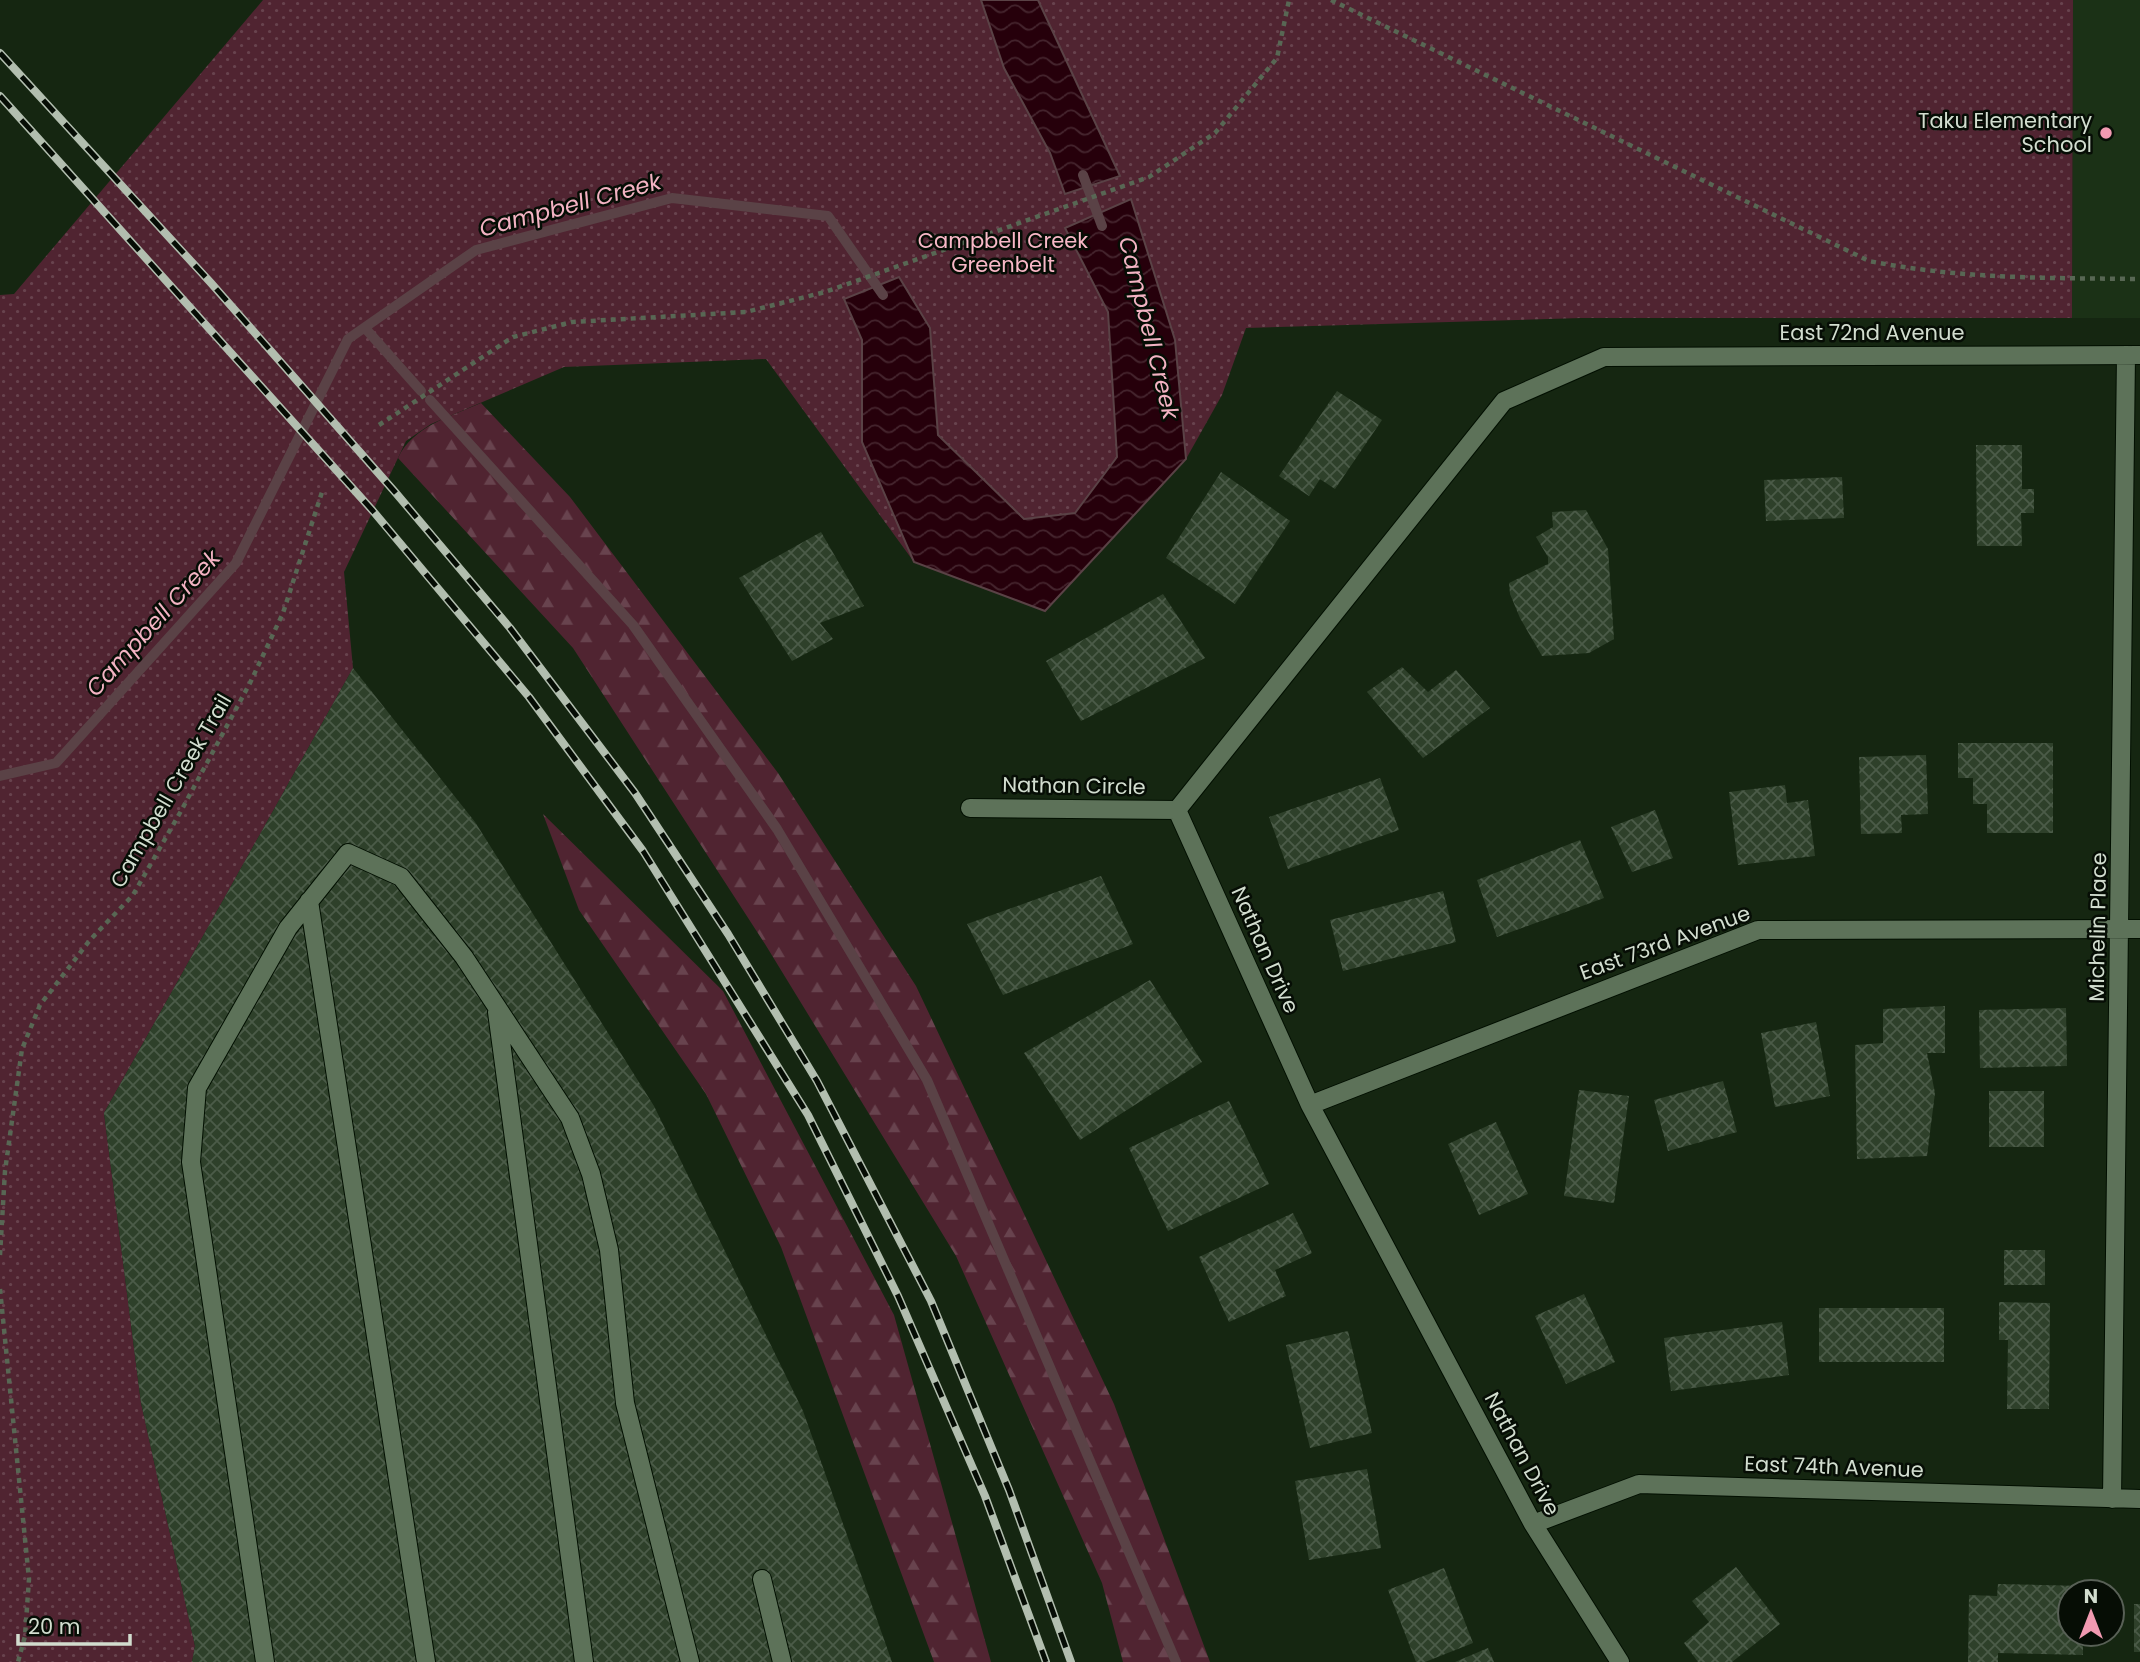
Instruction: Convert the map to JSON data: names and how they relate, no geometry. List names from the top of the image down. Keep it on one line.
{"streets":{"street":["East 72nd Avenue","Nathan Circle","Michelin Place","East 73rd Avenue","Nathan Drive","East 74th Avenue"],"path":["Campbell Creek Trail"]},"crossings":[["East 72nd Avenue","Nathan Circle"],["East 72nd Avenue","Michelin Place"],["East 72nd Avenue","Nathan Drive"],["Nathan Circle","Nathan Drive"],["Michelin Place","East 73rd Avenue"],["Michelin Place","East 74th Avenue"],["East 73rd Avenue","Nathan Drive"],["Nathan Drive","East 74th Avenue"]],"water":["Campbell Creek"],"parks":["Campbell Creek Greenbelt"],"places":["Taku Elementary School"],"scale_bar":"20 m","north":"top"}
